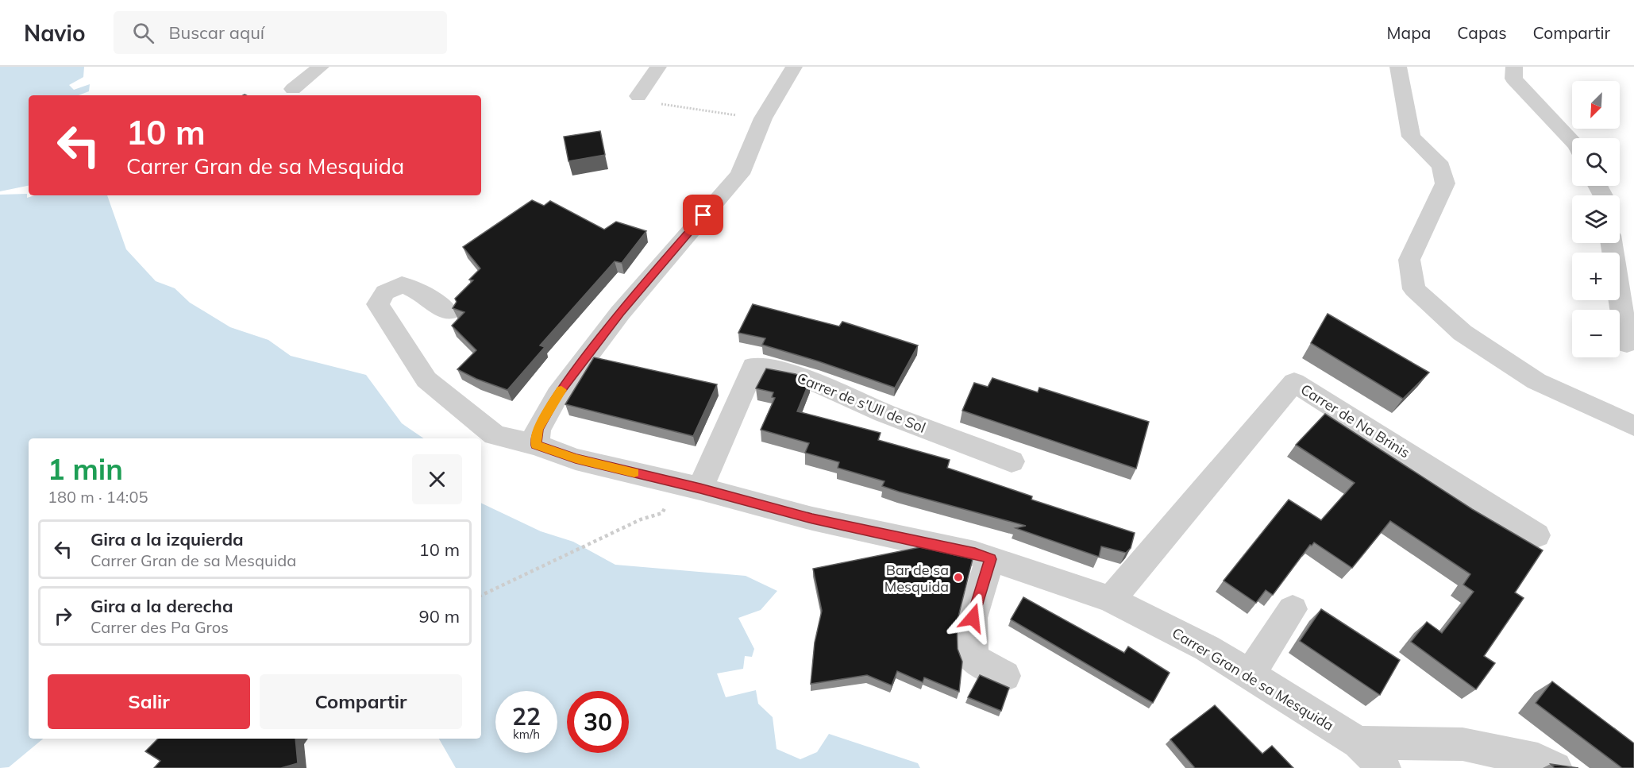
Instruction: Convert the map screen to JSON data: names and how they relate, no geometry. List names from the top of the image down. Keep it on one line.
{"streets":{"street":["Carrer de s'Ull de Sol","Carrer de Na Brinis","Carrer Gran de sa Mesquida"]},"crossings":[["Carrer de s'Ull de Sol","Carrer Gran de sa Mesquida"],["Carrer de Na Brinis","Carrer Gran de sa Mesquida"]],"places":["Bar de sa Mesquida"],"north":"bottom left","page":{"header":"Navio","search":"Buscar aquí","nav":["Mapa","Capas","Compartir"],"map_buttons":["+","−"],"turn":["10 m","Carrer Gran de sa Mesquida"],"heading":["1 min","180 m · 14:05"],"list":[{"name":"Gira a la izquierda","note":"Carrer Gran de sa Mesquida","value":"10 m"},{"name":"Gira a la derecha","note":"Carrer des Pa Gros","value":"90 m"}],"buttons":["Salir","Compartir"],"speed":"22 km/h","limit":"30"}}
